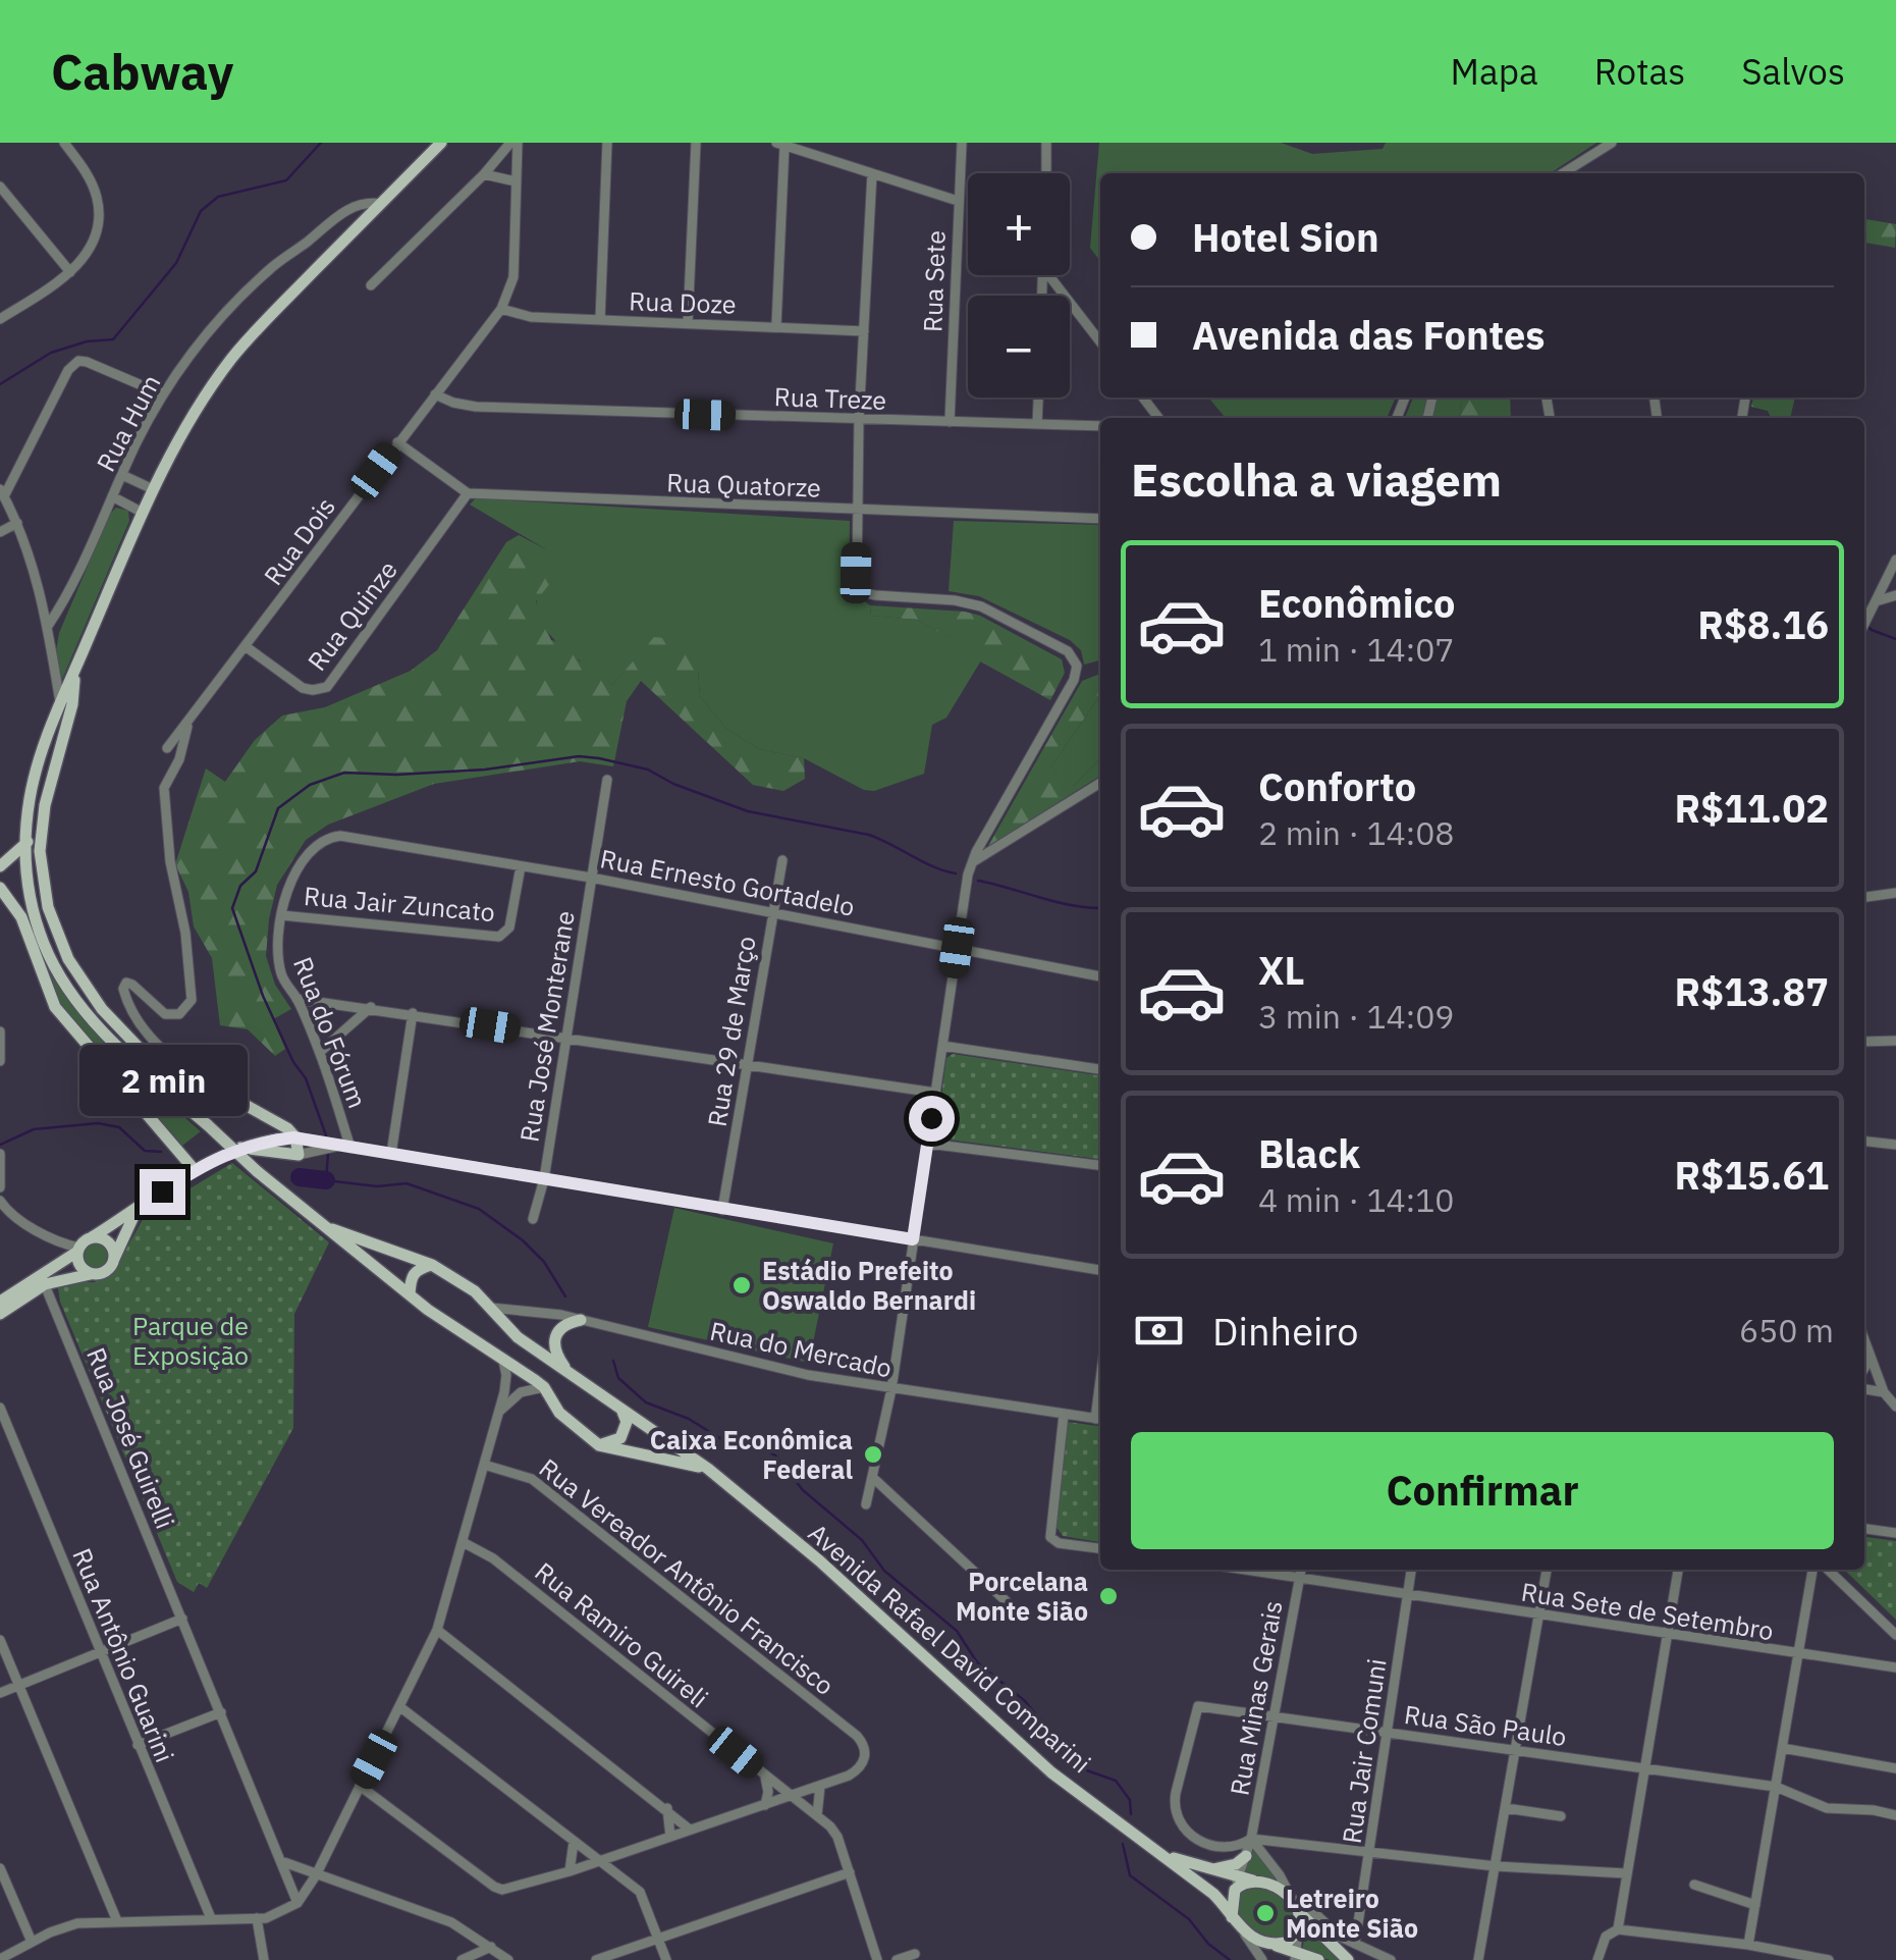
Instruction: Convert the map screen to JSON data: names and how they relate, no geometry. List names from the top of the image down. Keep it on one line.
{"streets":{"main road":["Avenida Rafael David Comparini"],"street":["Rua Sete","Rua Doze","Rua Treze","Rua Hum","Rua Quatorze","Rua Dois","Rua Quinze","Rua Ernesto Gortadelo","Rua Jair Zuncato","Rua José Monterane","Rua 29 de Março","Rua do Fórum","Rua do Mercado","Rua José Guirelli","Rua Vereador Antônio Francisco","Rua Sete de Setembro","Rua Ramiro Guireli","Rua Antônio Guarini","Rua Minas Gerais","Rua São Paulo","Rua Jair Comuni"]},"crossings":[["Rua Sete","Rua Treze"],["Rua Doze","Rua Dois"],["Rua Treze","Rua Dois"],["Rua Hum","Avenida Rafael David Comparini"],["Rua Quatorze","Rua Quinze"],["Rua Dois","Rua Quinze"],["Rua Ernesto Gortadelo","Rua Jair Zuncato"],["Rua Ernesto Gortadelo","Rua José Monterane"],["Rua Ernesto Gortadelo","Rua 29 de Março"],["Rua Ernesto Gortadelo","Rua do Fórum"],["Rua Jair Zuncato","Rua do Fórum"],["Rua do Mercado","Avenida Rafael David Comparini"],["Rua Sete de Setembro","Rua Minas Gerais"],["Rua Sete de Setembro","Rua Jair Comuni"],["Avenida Rafael David Comparini","Rua Minas Gerais"],["Rua Minas Gerais","Rua São Paulo"],["Rua São Paulo","Rua Jair Comuni"]],"parks":["Parque de Exposição"],"places":["Estádio Prefeito Oswaldo Bernardi","Caixa Econômica Federal","Porcelana Monte Sião","Letreiro Monte Sião"],"page":{"header":"Cabway","nav":["Mapa","Rotas","Salvos"],"map_buttons":["+","−"],"banner":["Hotel Sion","Avenida das Fontes"],"heading":"Escolha a viagem","list":[{"name":"Econômico","note":"1 min · 14:07","value":"R$8.16"},{"name":"Conforto","note":"2 min · 14:08","value":"R$11.02"},{"name":"XL","note":"3 min · 14:09","value":"R$13.87"},{"name":"Black","note":"4 min · 14:10","value":"R$15.61"}],"bubble":"2 min","pay":["Dinheiro","650 m"],"buttons":"Confirmar"}}
